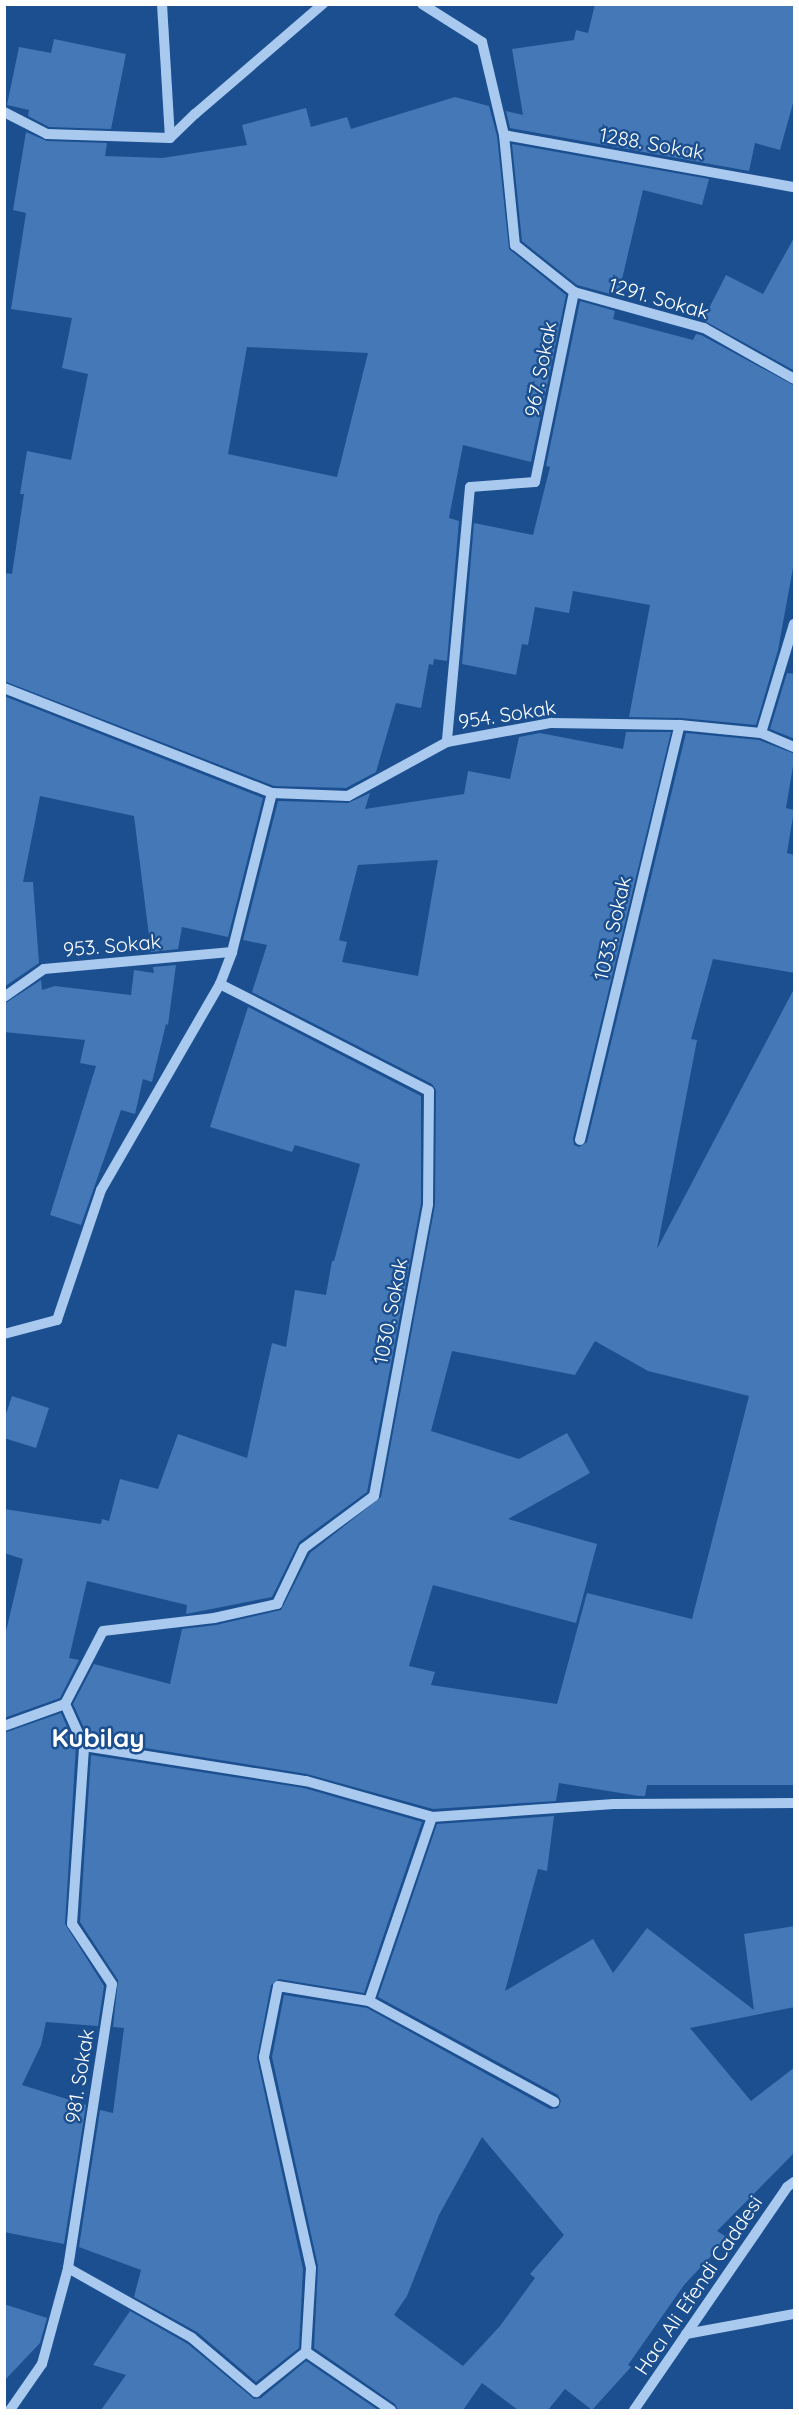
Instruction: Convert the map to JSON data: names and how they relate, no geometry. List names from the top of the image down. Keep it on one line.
{"streets":{"street":["1288. Sokak","1291. Sokak","967. Sokak","954. Sokak","1033. Sokak","953. Sokak","1030. Sokak","981. Sokak","Hacı Ali Efendi Caddesi"]},"crossings":[["1291. Sokak","967. Sokak"],["967. Sokak","954. Sokak"],["954. Sokak","1033. Sokak"]],"districts":["Kubilay"]}
